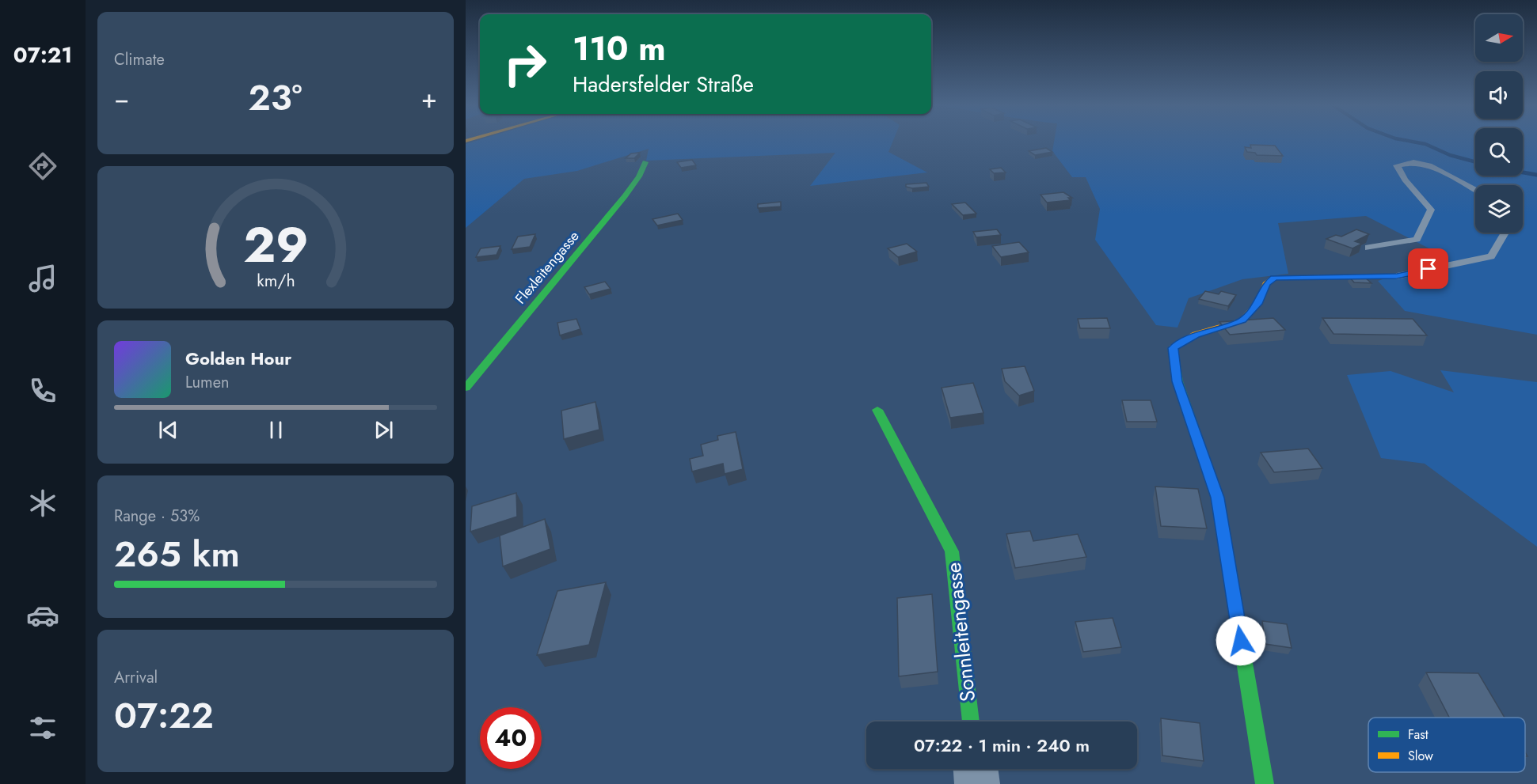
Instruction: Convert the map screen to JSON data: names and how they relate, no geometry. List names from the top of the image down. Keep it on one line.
{"streets":{"street":["Flexleitengasse","Sonnleitengasse"]},"legend":["Fast","Slow"],"north":"right","page":{"tabs":"07:21","tile":["Climate",["Range · 53%","265 km"],["Arrival","07:22"]],"turn":["110 m","Hadersfelder Straße"],"heat":["−","23°","+"],"song":["Golden Hour","Lumen"],"limit":"40","trip":"07:22 · 1 min · 240 m","gauge":["29","km/h"]}}
